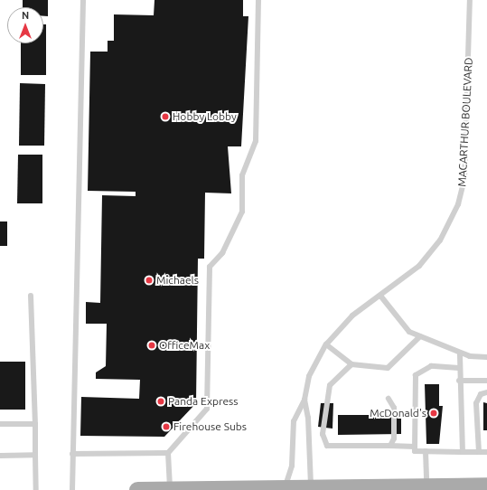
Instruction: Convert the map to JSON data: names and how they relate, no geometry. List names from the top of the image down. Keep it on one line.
{"streets":{"lane":["MACARTHUR BOULEVARD"]},"places":["Hobby Lobby","Michaels","OfficeMax","Panda Express","McDonald's","Firehouse Subs"],"north":"top"}
